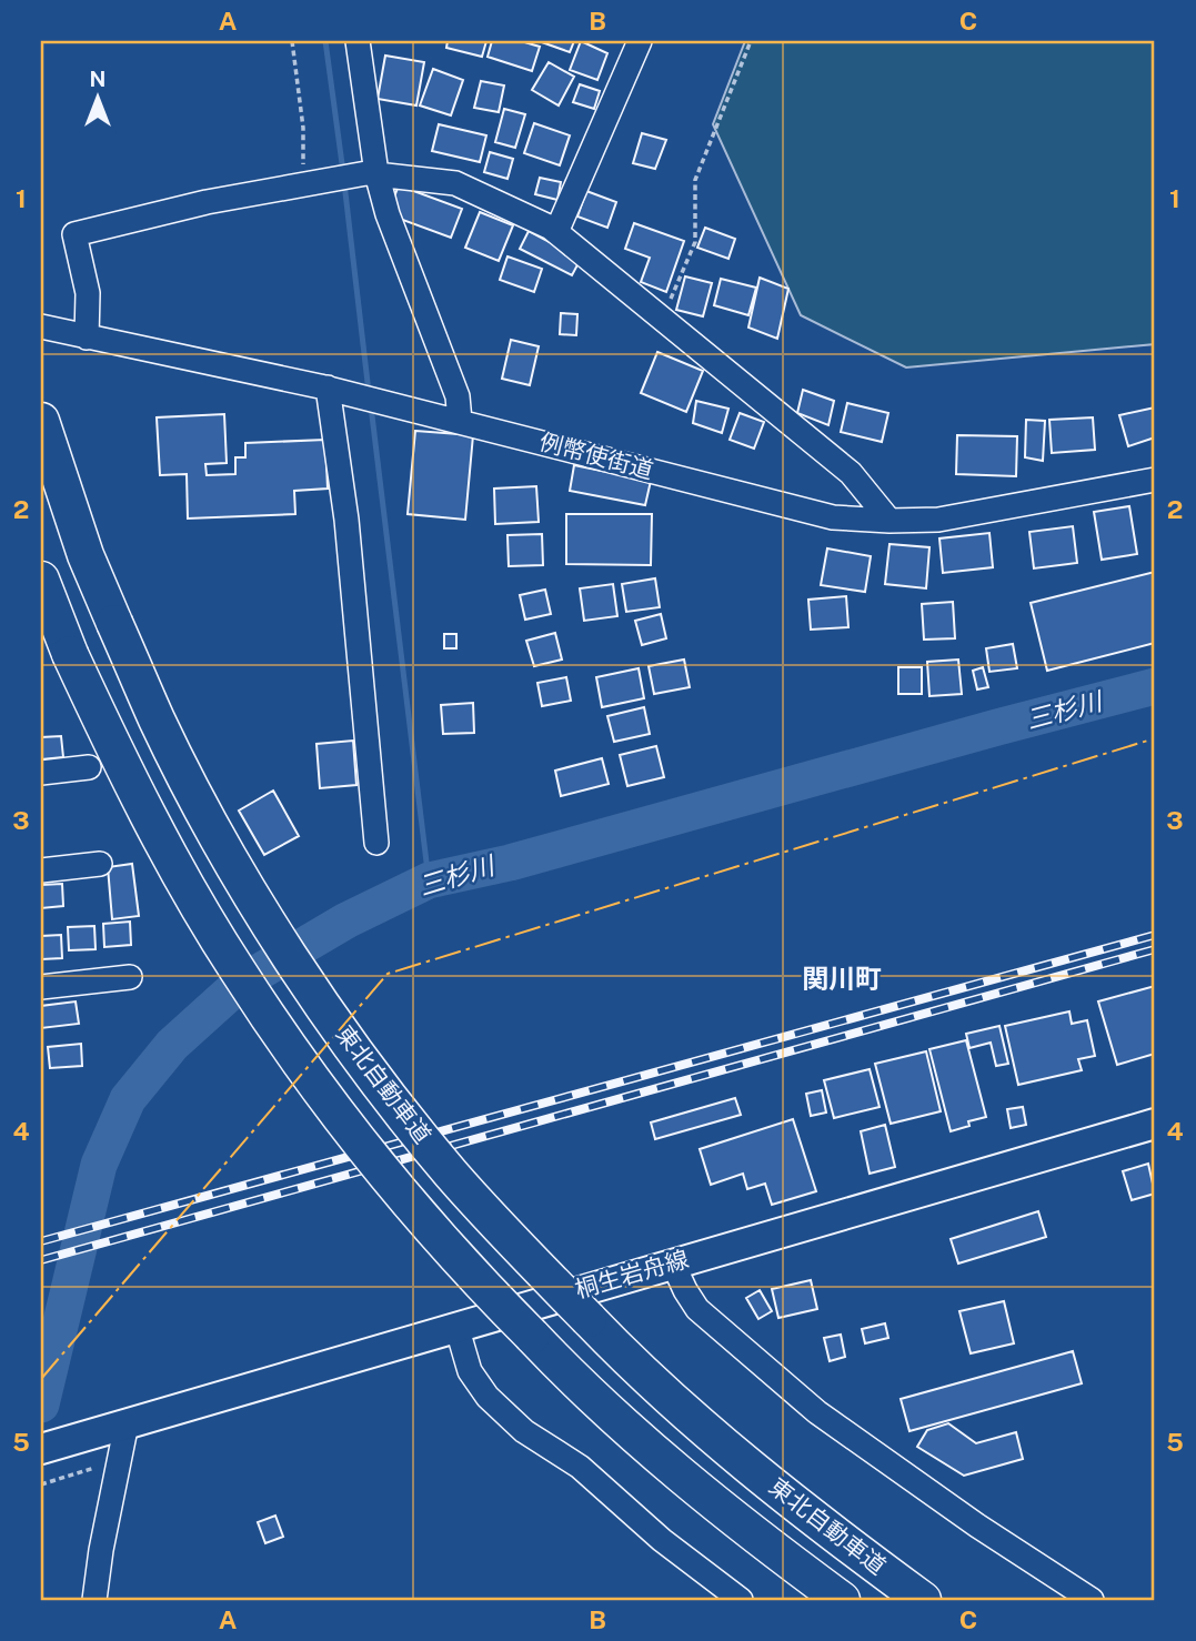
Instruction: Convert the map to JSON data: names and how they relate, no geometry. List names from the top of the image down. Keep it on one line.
{"streets":{"highway":["東北自動車道"],"main road":["桐生岩舟線"],"street":["例幣使街道"]},"districts":["関川町"],"water":["三杉川"],"north":"top","grid":{"columns":["A","B","C"],"rows":["1","2","3","4","5"]}}
